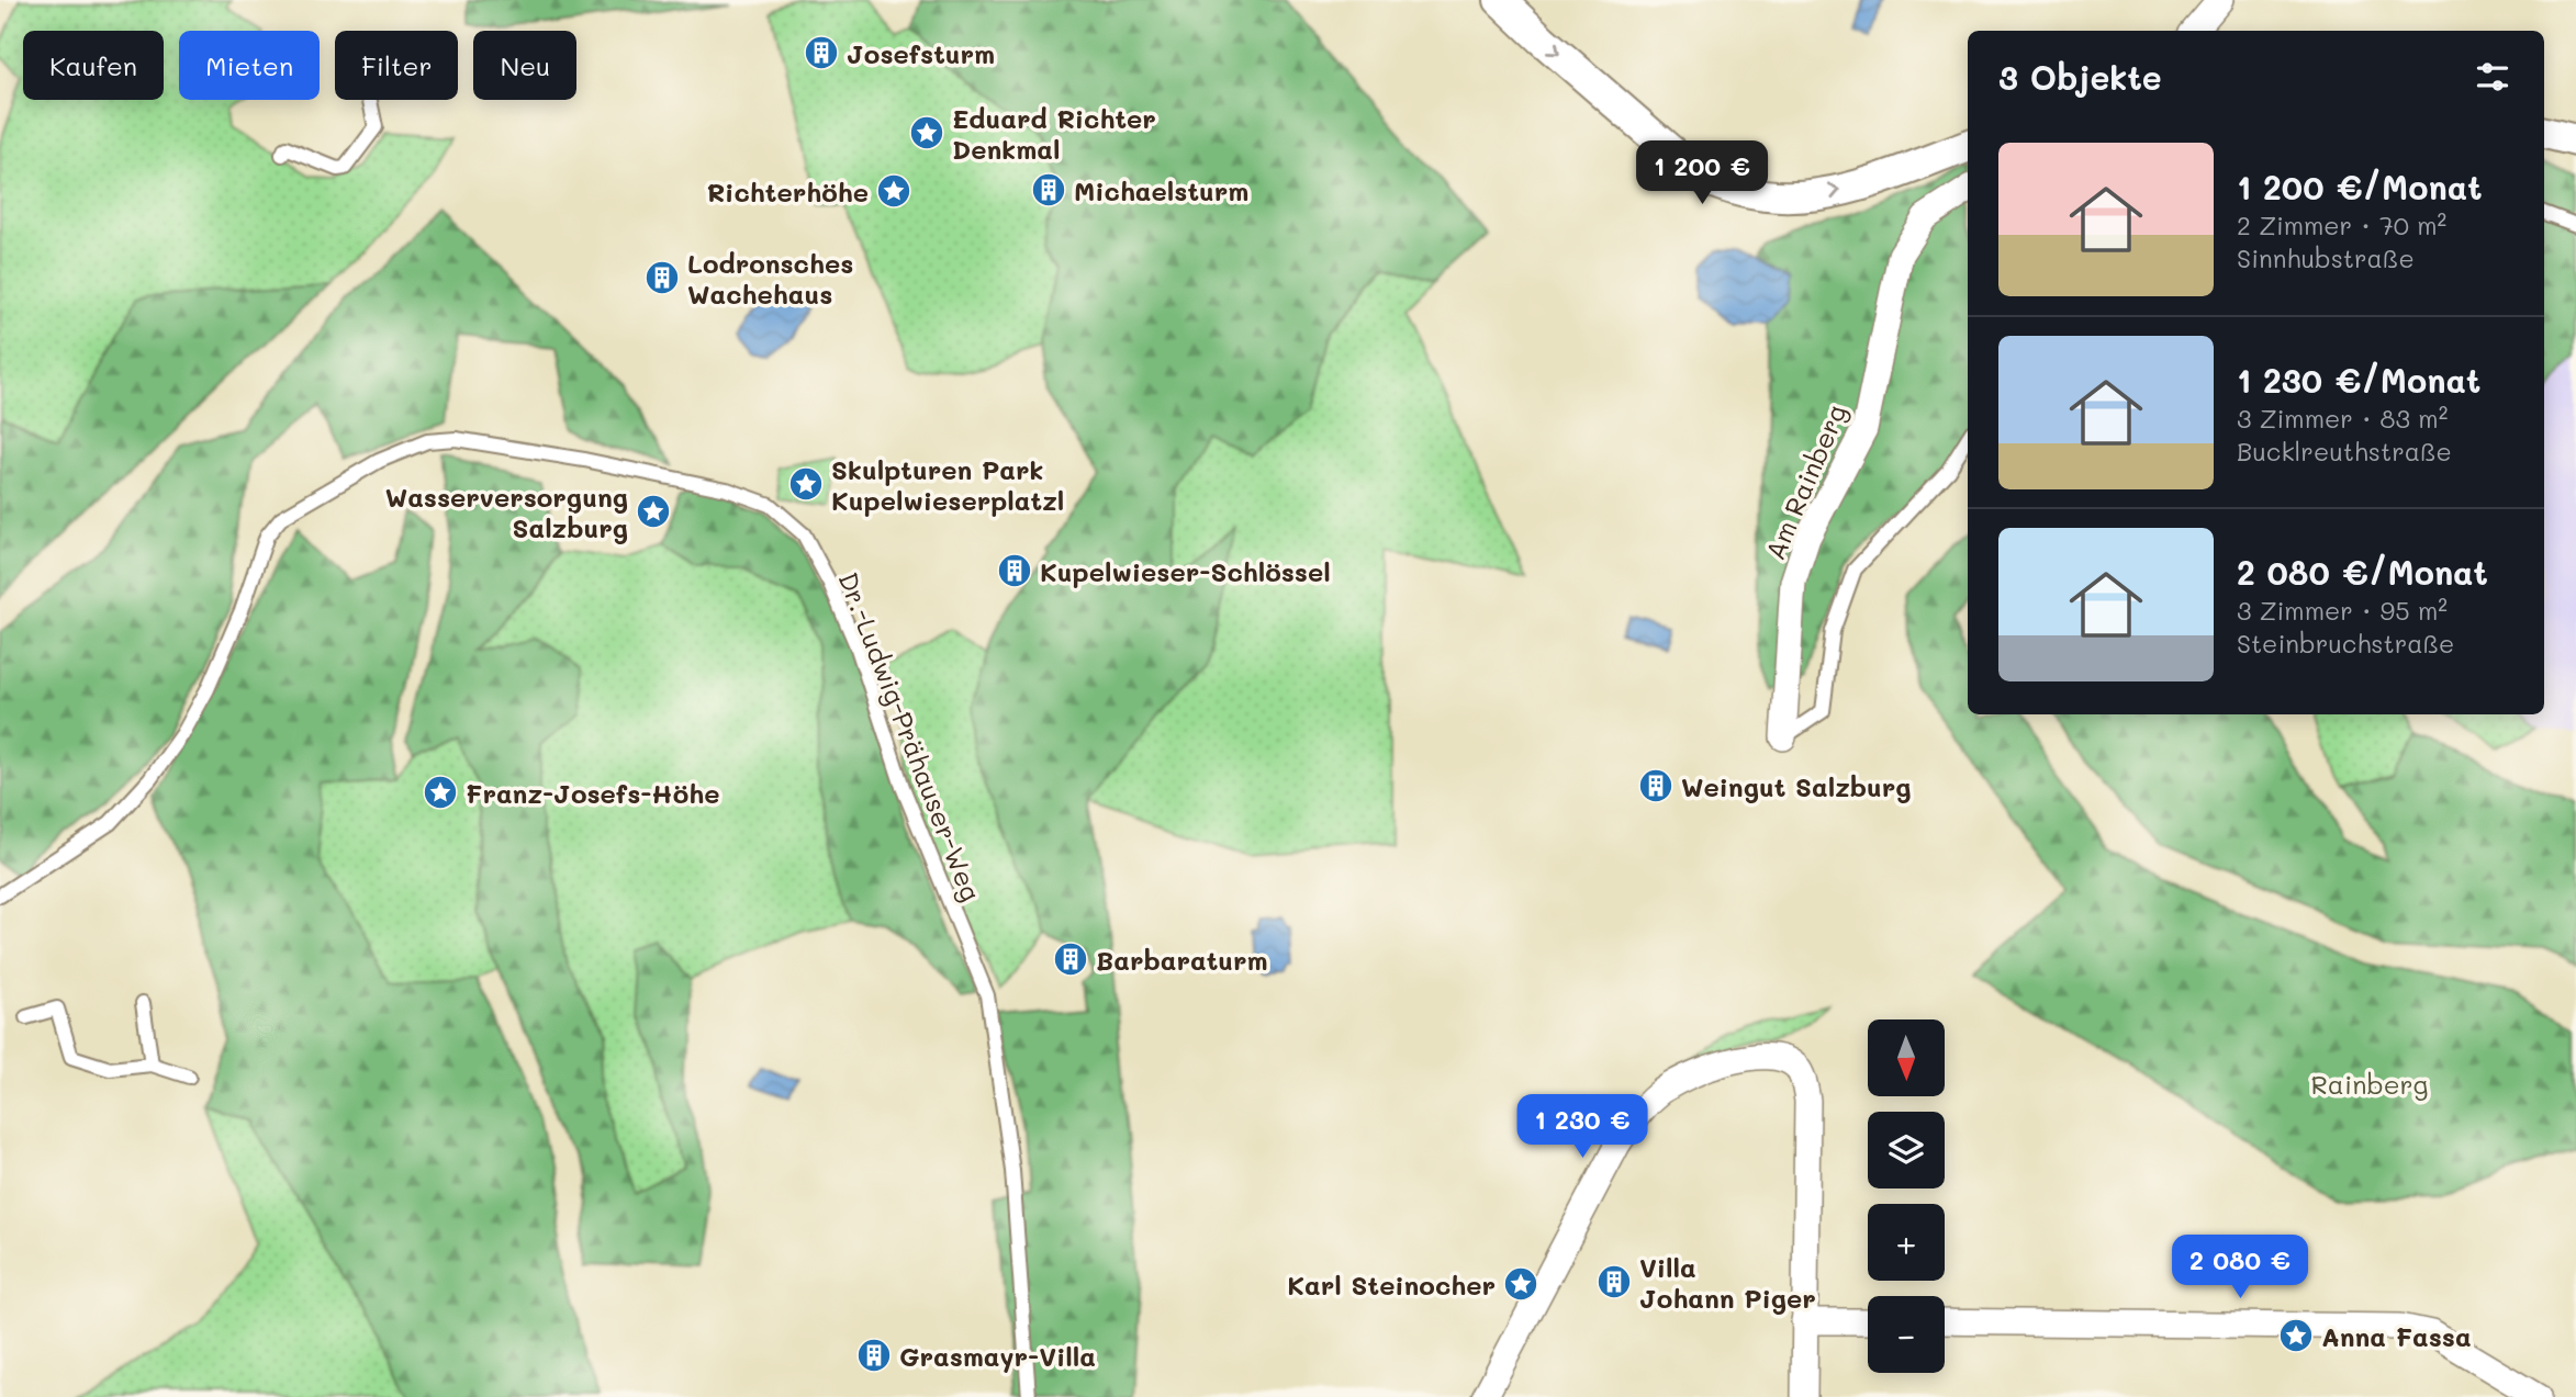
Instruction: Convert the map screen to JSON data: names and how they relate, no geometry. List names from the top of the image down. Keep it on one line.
{"streets":{"street":["Am Rainberg"],"lane":["Dr.-Ludwig-Prähauser-Weg"]},"parks":["Rainberg"],"places":{"building":["Josefsturm","Michaelsturm","Lodronsches Wachehaus","Kupelwieser-Schlössel","Weingut Salzburg","Barbaraturm","Villa Johann Piger","Grasmayr-Villa"],"place":["Eduard Richter Denkmal","Richterhöhe","Skulpturen Park Kupelwieserplatzl","Wasserversorgung Salzburg","Franz-Josefs-Höhe","Karl Steinocher","Anna Fassa"]},"north":"bottom","page":{"chip":["Kaufen","Mieten","Filter","Neu"],"heading":"3 Objekte","list":[{"name":"1 200 €/Monat","note":"2 Zimmer · 70 m² · Sinnhubstraße"},{"name":"1 230 €/Monat","note":"3 Zimmer · 83 m² · Bucklreuthstraße"},{"name":"2 080 €/Monat","note":"3 Zimmer · 95 m² · Steinbruchstraße"}],"price":["1 200 €","1 230 €","2 080 €"],"map_buttons":["+","−"]}}
